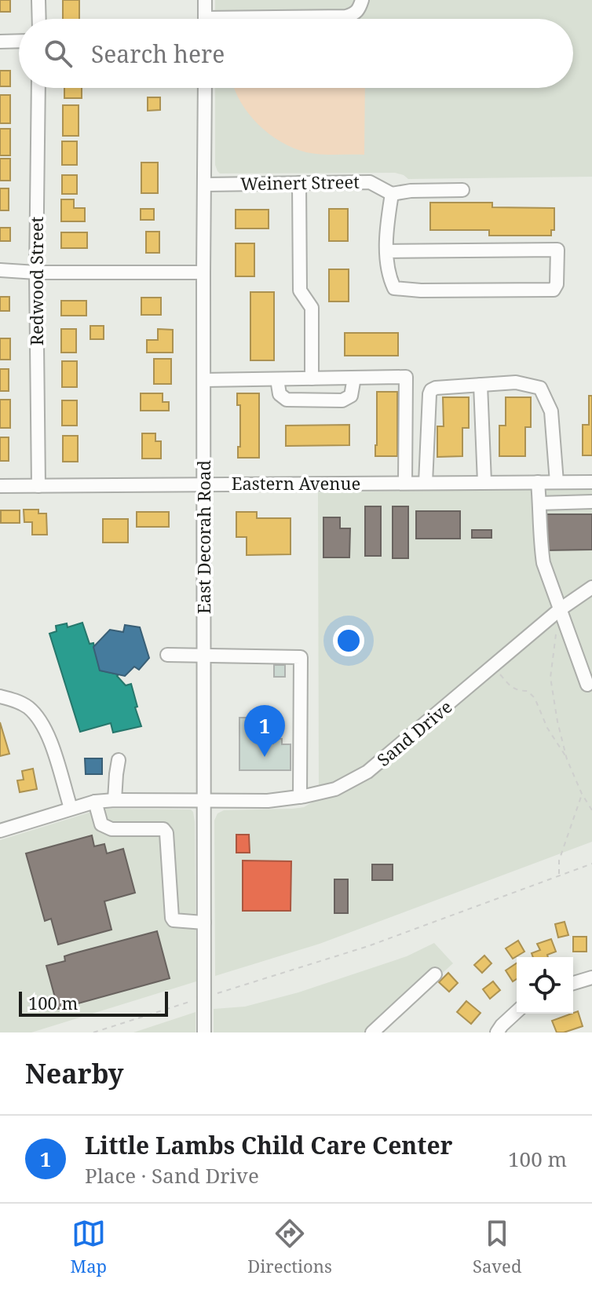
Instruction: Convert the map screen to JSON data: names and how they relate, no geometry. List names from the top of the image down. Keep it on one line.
{"streets":{"street":["Weinert Street","Redwood Street","Eastern Avenue","East Decorah Road","Sand Drive"]},"crossings":[["Weinert Street","East Decorah Road"],["Redwood Street","Eastern Avenue"],["Eastern Avenue","East Decorah Road"],["East Decorah Road","Sand Drive"]],"scale_bar":"100 m","page":{"search":"Search here","pins":"1","scale":"100 m","heading":"Nearby","list":[{"mark":"1","name":"Little Lambs Child Care Center","note":"Place · Sand Drive","value":"100 m"}],"nav":["Map","Directions","Saved"]}}
